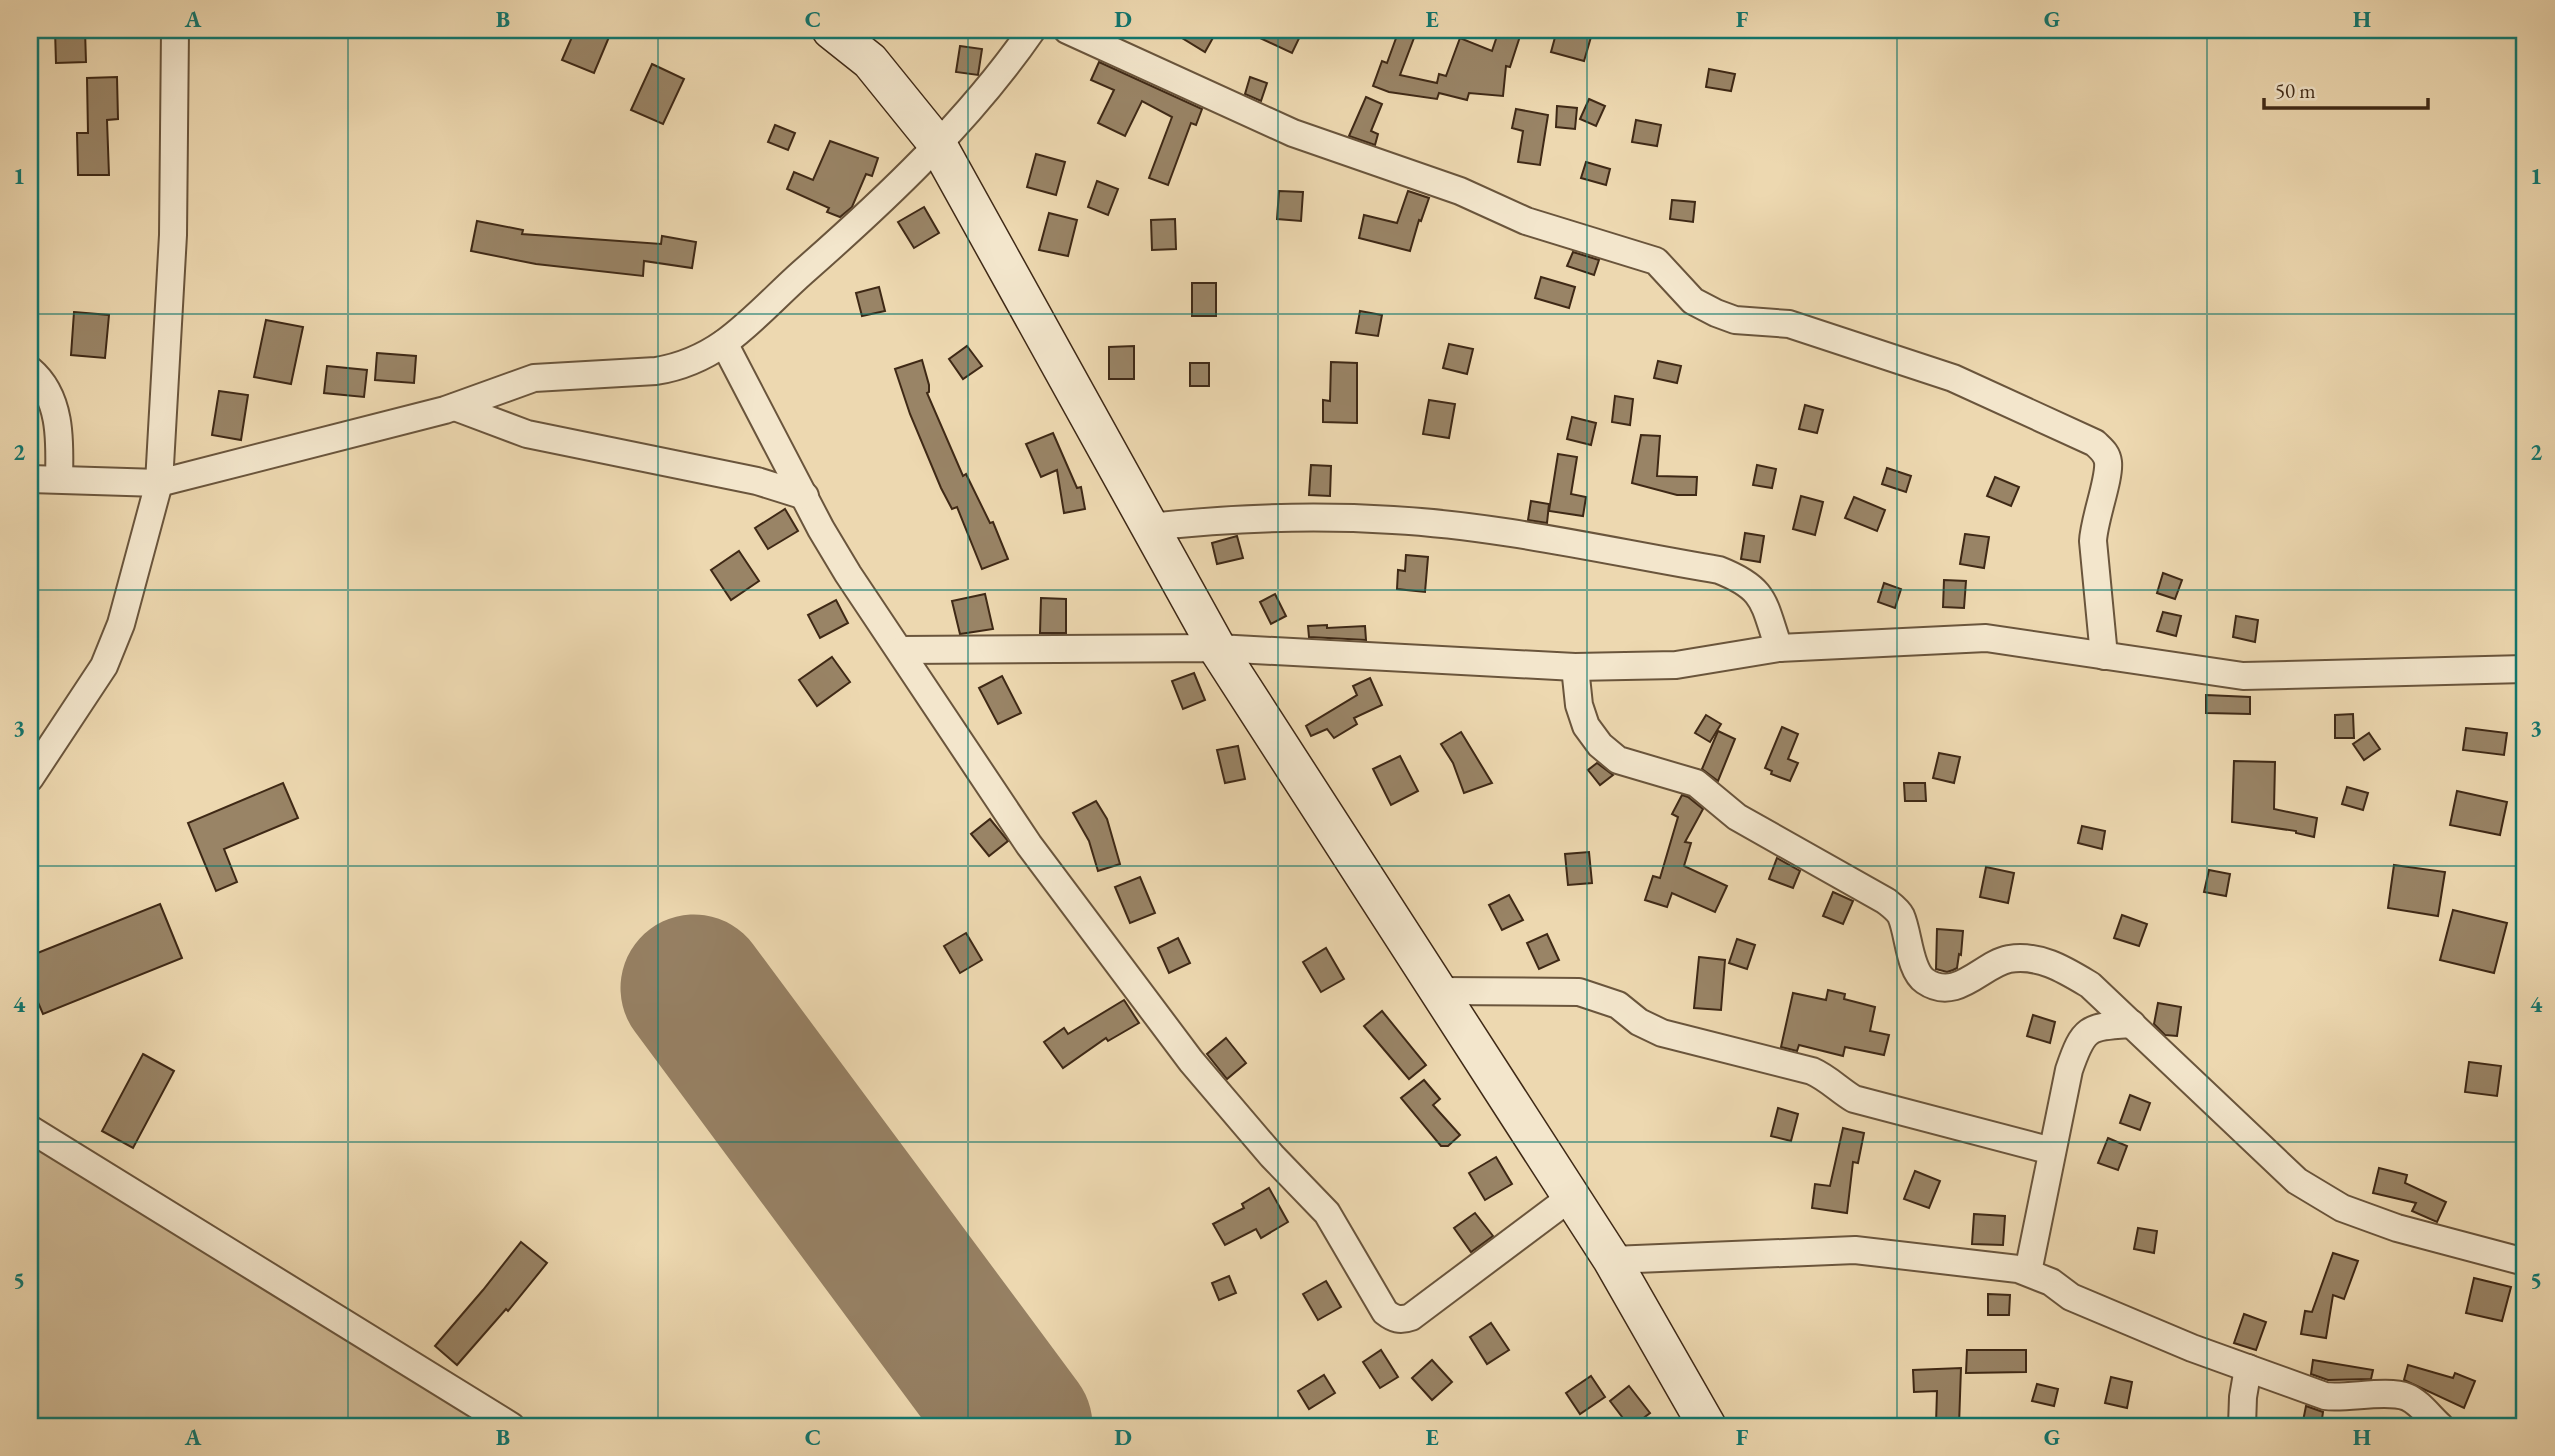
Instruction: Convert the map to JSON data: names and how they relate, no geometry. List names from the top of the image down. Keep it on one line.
{"scale_bar":"50 m","grid":{"columns":["A","B","C","D","E","F","G","H"],"rows":["1","2","3","4","5"]}}
